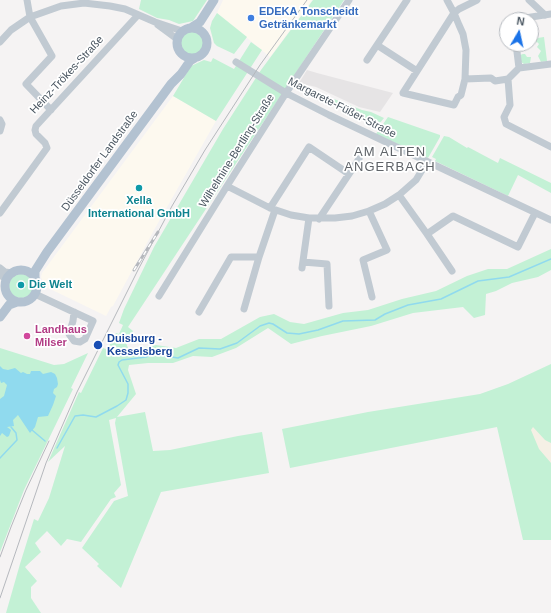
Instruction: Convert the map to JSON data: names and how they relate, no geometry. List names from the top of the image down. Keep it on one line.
{"streets":{"main road":["Düsseldorfer Landstraße"],"street":["Heinz-Trökes-Straße","Margarete-Füßer-Straße","Wilhelmine-Bertling-Straße"]},"crossings":[["Margarete-Füßer-Straße","Wilhelmine-Bertling-Straße"]],"districts":["AM ALTEN ANGERBACH"],"places":["EDEKA Tonscheidt Getränkemarkt","Xella International GmbH","Die Welt","Landhaus Milser","Duisburg - Kesselsberg"],"north":"top"}
